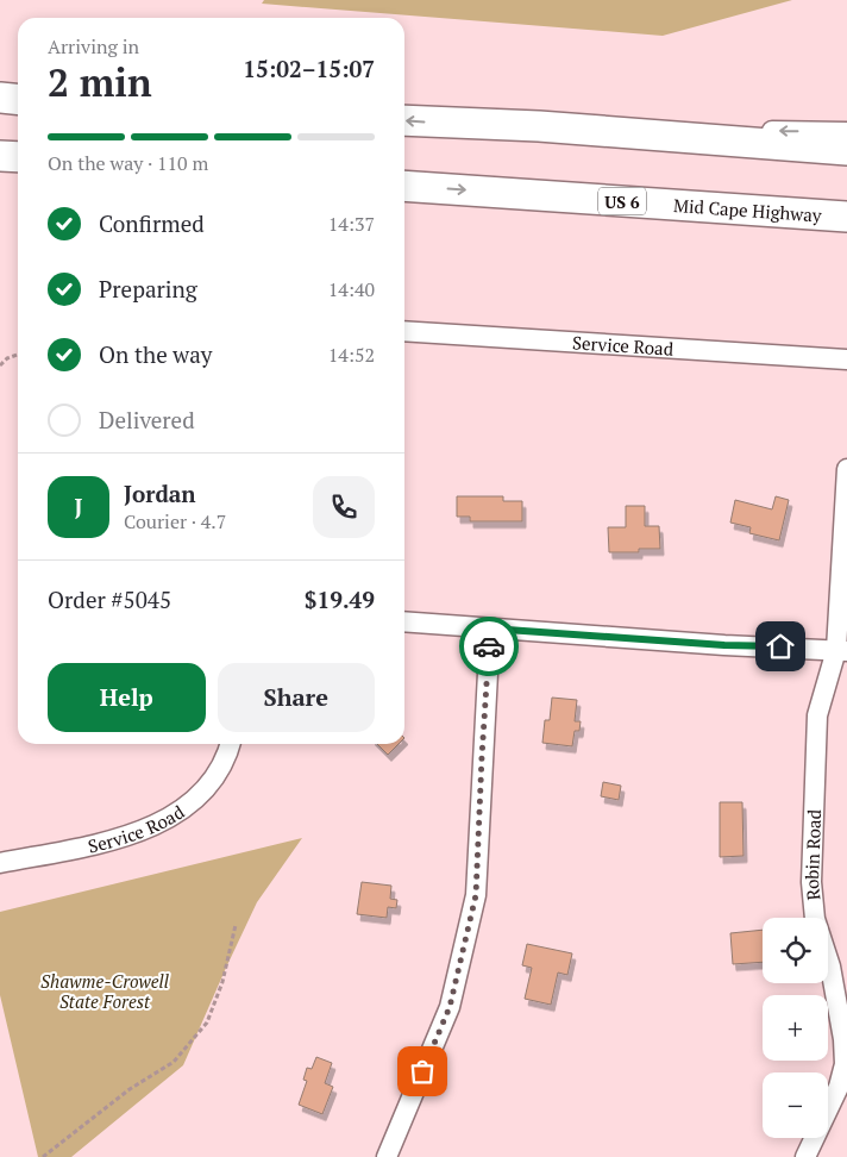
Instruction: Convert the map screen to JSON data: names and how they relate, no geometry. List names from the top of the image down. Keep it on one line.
{"streets":{"highway":["US 6","Mid Cape Highway"],"street":["Service Road","Robin Road"]},"parks":["Shawme-Crowell State Forest"],"page":{"heading":["2 min","Arriving in","15:02–15:07"],"panel":["Jordan","Courier · 4.7","Order #5045","$19.49"],"bar":"On the way · 110 m","list":[["Confirmed","14:37"],["Preparing","14:40"],["On the way","14:52"],"Delivered"],"round":"J","buttons":["Help","Share"],"map_buttons":["+","−"]}}
